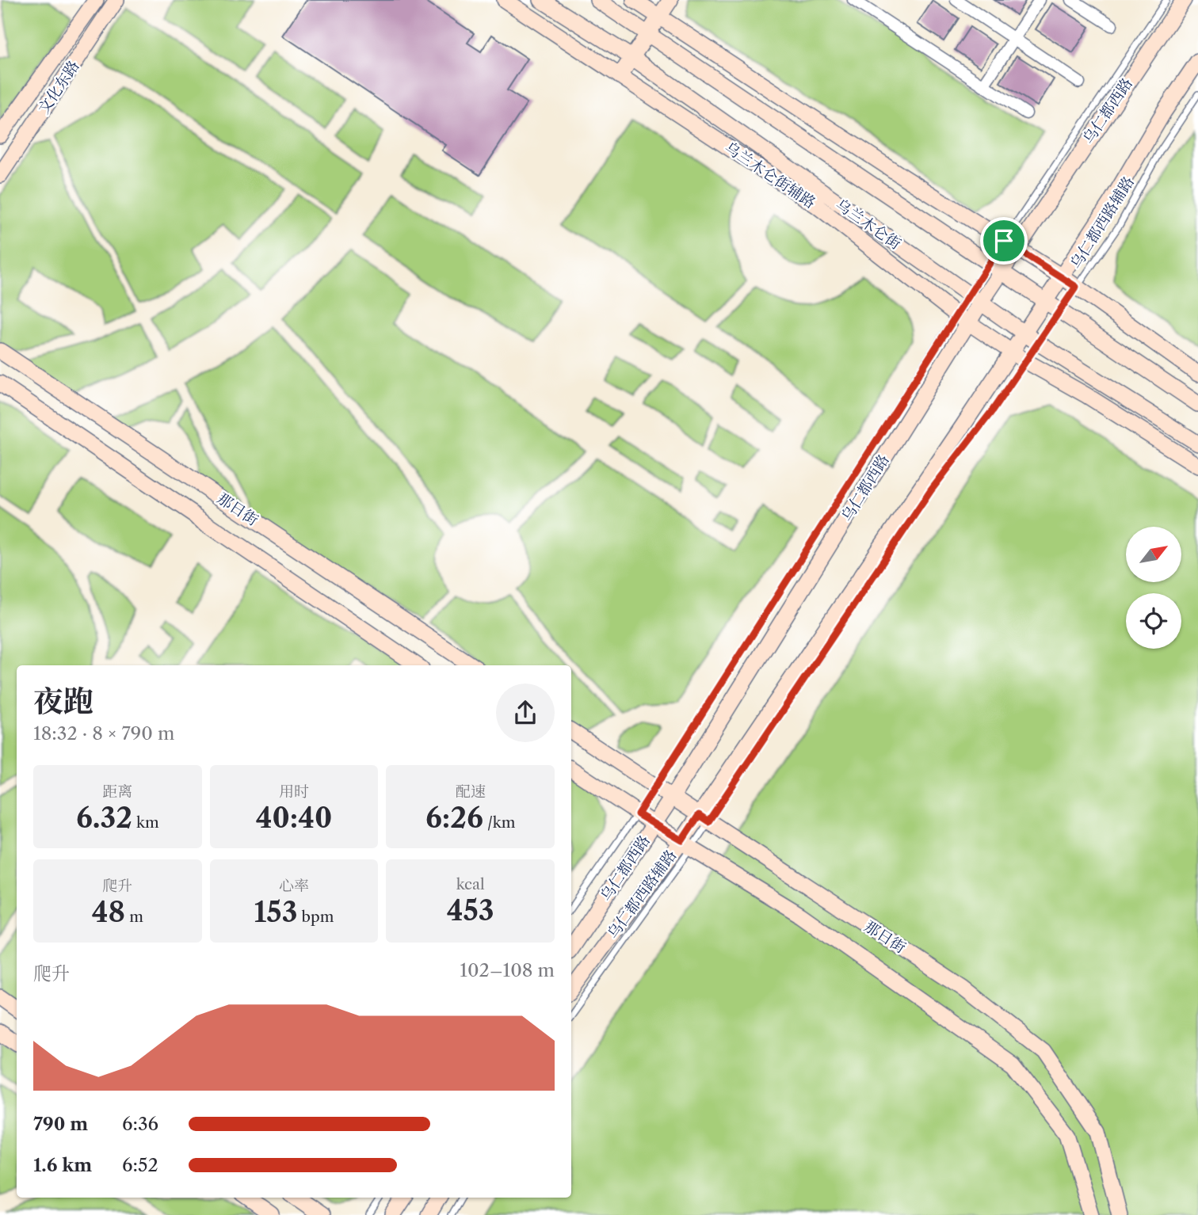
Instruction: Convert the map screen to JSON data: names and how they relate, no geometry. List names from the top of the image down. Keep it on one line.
{"streets":{"street":["文化东路","乌仁都西路","乌兰木仑街辅路","乌兰木仑街","那日街"],"lane":["乌仁都西路辅路"]},"crossings":[["乌仁都西路","乌兰木仑街辅路"],["乌仁都西路","乌仁都西路辅路"],["乌仁都西路","乌兰木仑街"],["乌仁都西路","那日街"],["乌兰木仑街辅路","乌仁都西路辅路"],["乌仁都西路辅路","乌兰木仑街"],["乌仁都西路辅路","那日街"]],"north":"top right","page":{"heading":["夜跑","18:32 · 8 × 790 m"],"stats":[["距离","6.32 km"],["用时","40:40"],["配速","6:26 /km"],["爬升","48 m"],["心率","153 bpm"],["kcal","453"]],"chart":["爬升","102–108 m"],"list":[{"name":"790 m","note":"6:36"},{"name":"1.6 km","note":"6:52"}]}}
